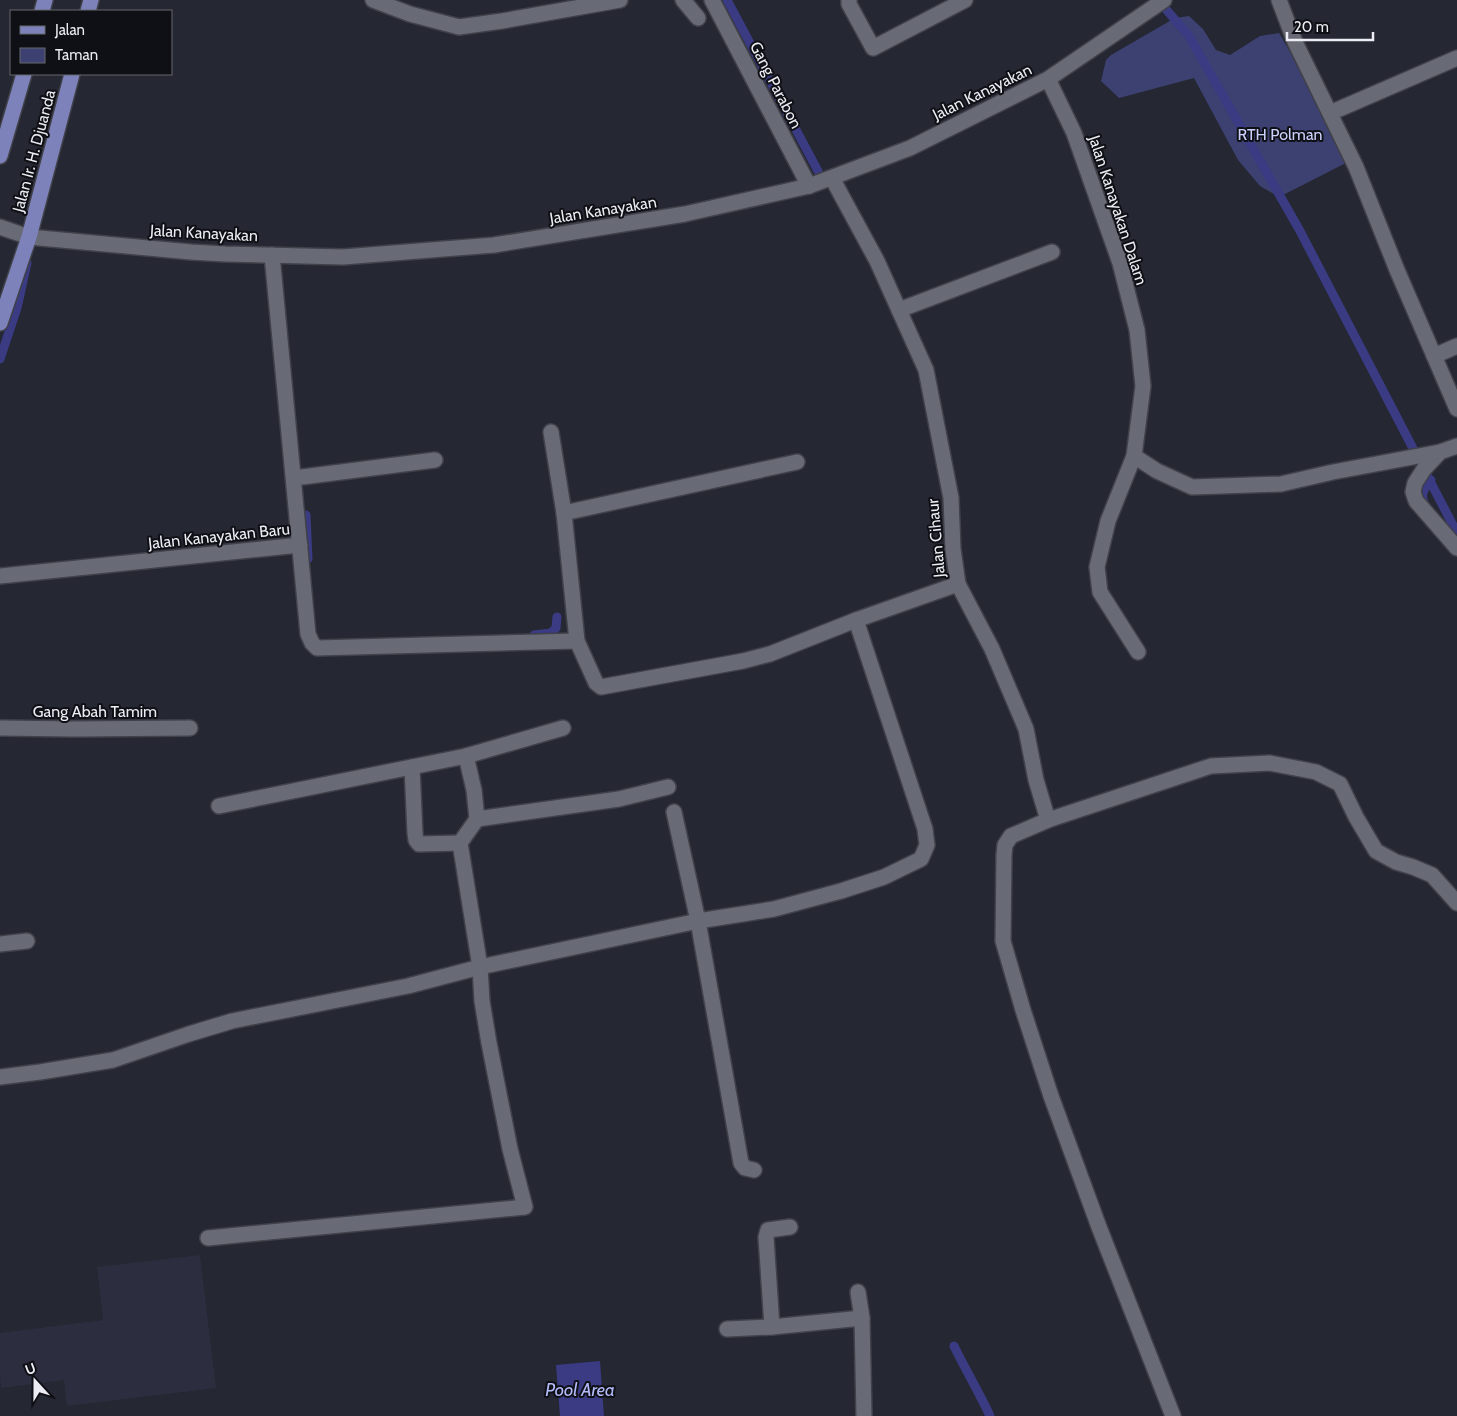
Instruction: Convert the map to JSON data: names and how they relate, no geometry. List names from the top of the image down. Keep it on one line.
{"streets":{"main road":["Jalan Ir. H. Djuanda"],"street":["Gang Parabon","Jalan Kanayakan","Jalan Kanayakan Dalam","Jalan Kanayakan Baru","Jalan Cihaur","Gang Abah Tamim"]},"crossings":[["Gang Parabon","Jalan Kanayakan"],["Jalan Kanayakan","Jalan Ir. H. Djuanda"],["Jalan Kanayakan","Jalan Kanayakan Dalam"],["Jalan Kanayakan","Jalan Kanayakan Baru"],["Jalan Kanayakan","Jalan Cihaur"]],"water":["Pool Area"],"parks":["RTH Polman"],"legend":["Jalan","Taman"],"scale_bar":"20 m","north":"top"}
